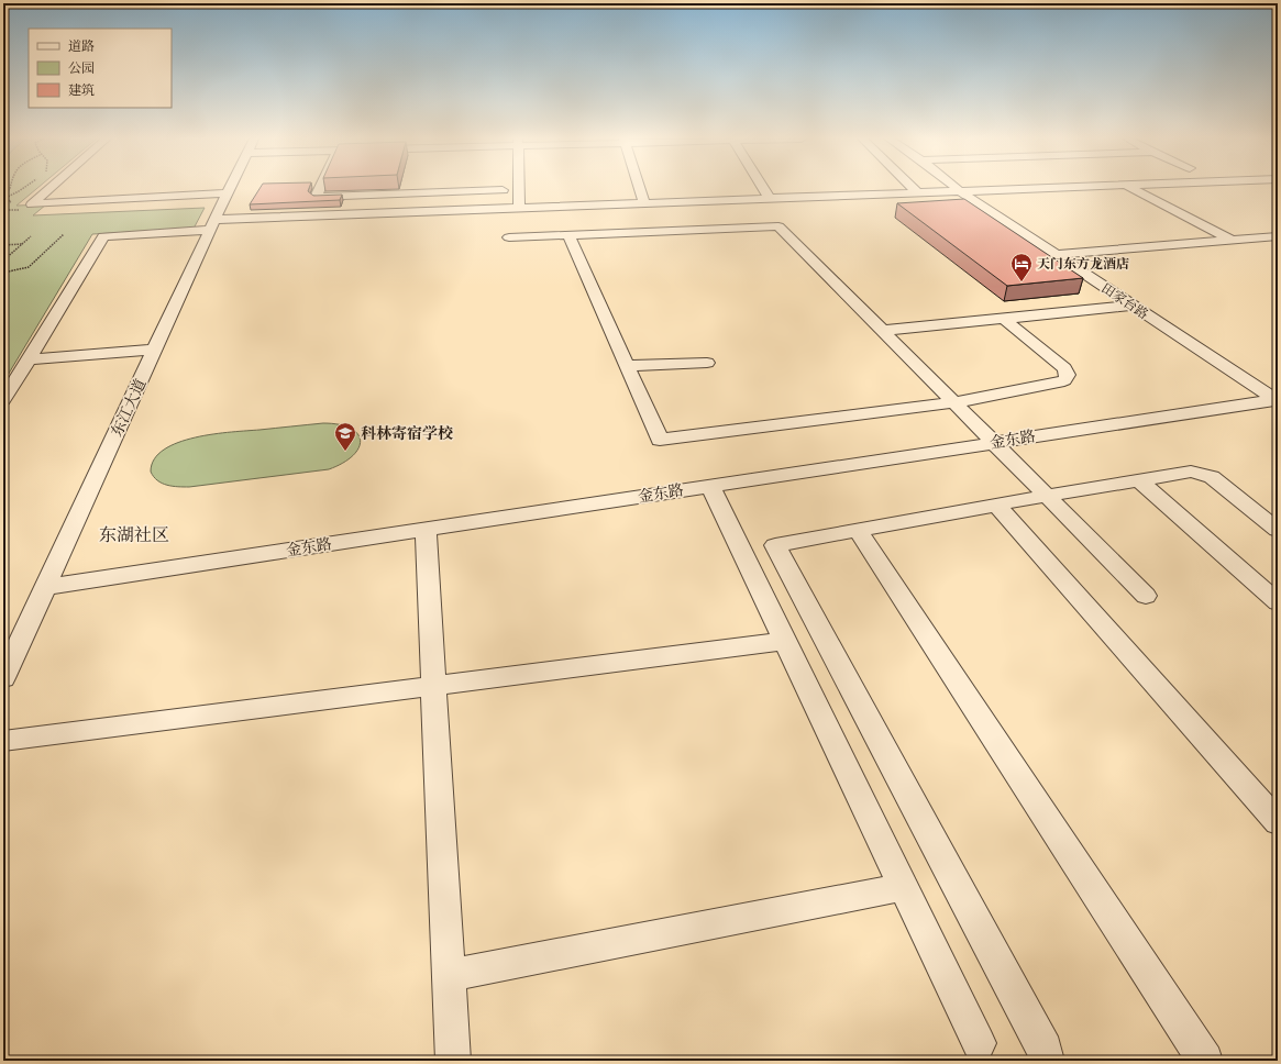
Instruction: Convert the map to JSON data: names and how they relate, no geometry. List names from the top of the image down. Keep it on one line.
{"streets":{"street":["田家台路","东江大道","金东路"]},"crossings":[["田家台路","金东路"],["东江大道","金东路"]],"districts":["东湖社区"],"places":{"hotel":["天门东方龙酒店"],"school or university":["科林寄宿学校"]},"legend":["道路","公园","建筑"]}
